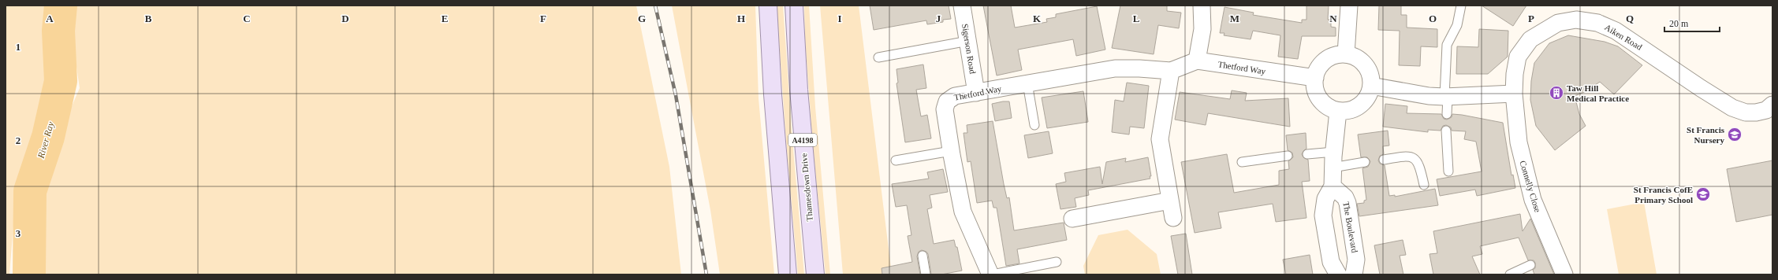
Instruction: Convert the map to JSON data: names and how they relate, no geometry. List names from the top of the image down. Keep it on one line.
{"streets":{"main road":["A4198","Thamesdown Drive"],"street":["Aiken Road","Sigerson Road","Thetford Way","Connelly Close","The Boulevard"]},"crossings":[["Aiken Road","Connelly Close"],["Sigerson Road","Thetford Way"]],"water":["River Ray"],"places":{"building":["Taw Hill Medical Practice"],"school or university":["St Francis Nursery","St Francis CofE Primary School"]},"scale_bar":"20 m","grid":{"columns":["A","B","C","D","E","F","G","H","I","J","K","L","M","N","O","P","Q"],"rows":["1","2","3"]}}
